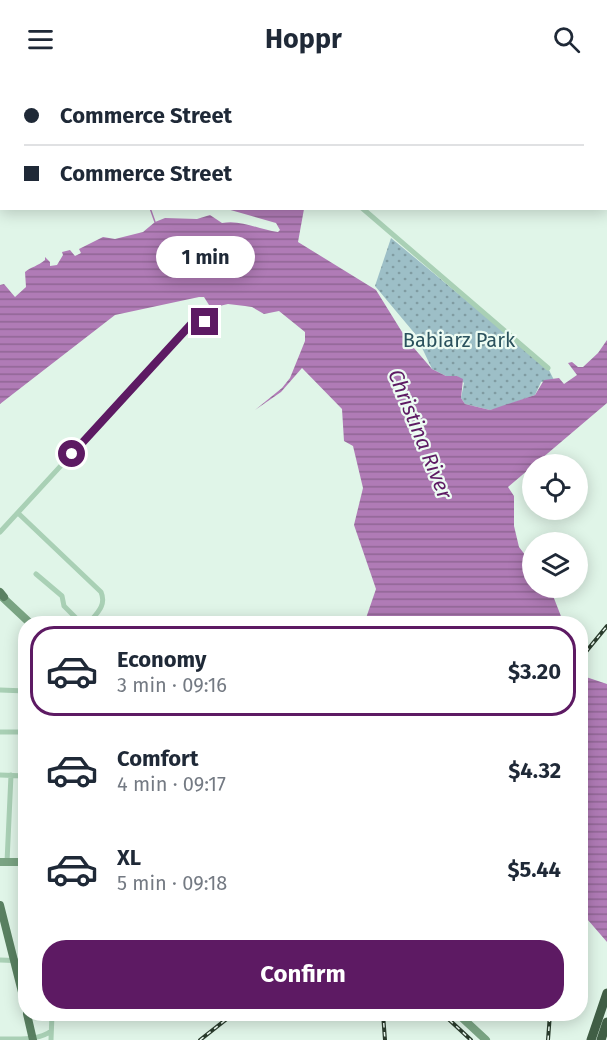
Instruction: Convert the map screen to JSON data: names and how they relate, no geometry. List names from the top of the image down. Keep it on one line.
{"water":["Christina River"],"parks":["Babiarz Park"],"page":{"header":"Hoppr","banner":["Commerce Street","Commerce Street"],"bubble":"1 min","list":[{"name":"Economy","note":"3 min · 09:16","value":"$3.20"},{"name":"Comfort","note":"4 min · 09:17","value":"$4.32"},{"name":"XL","note":"5 min · 09:18","value":"$5.44"}],"buttons":"Confirm"}}
